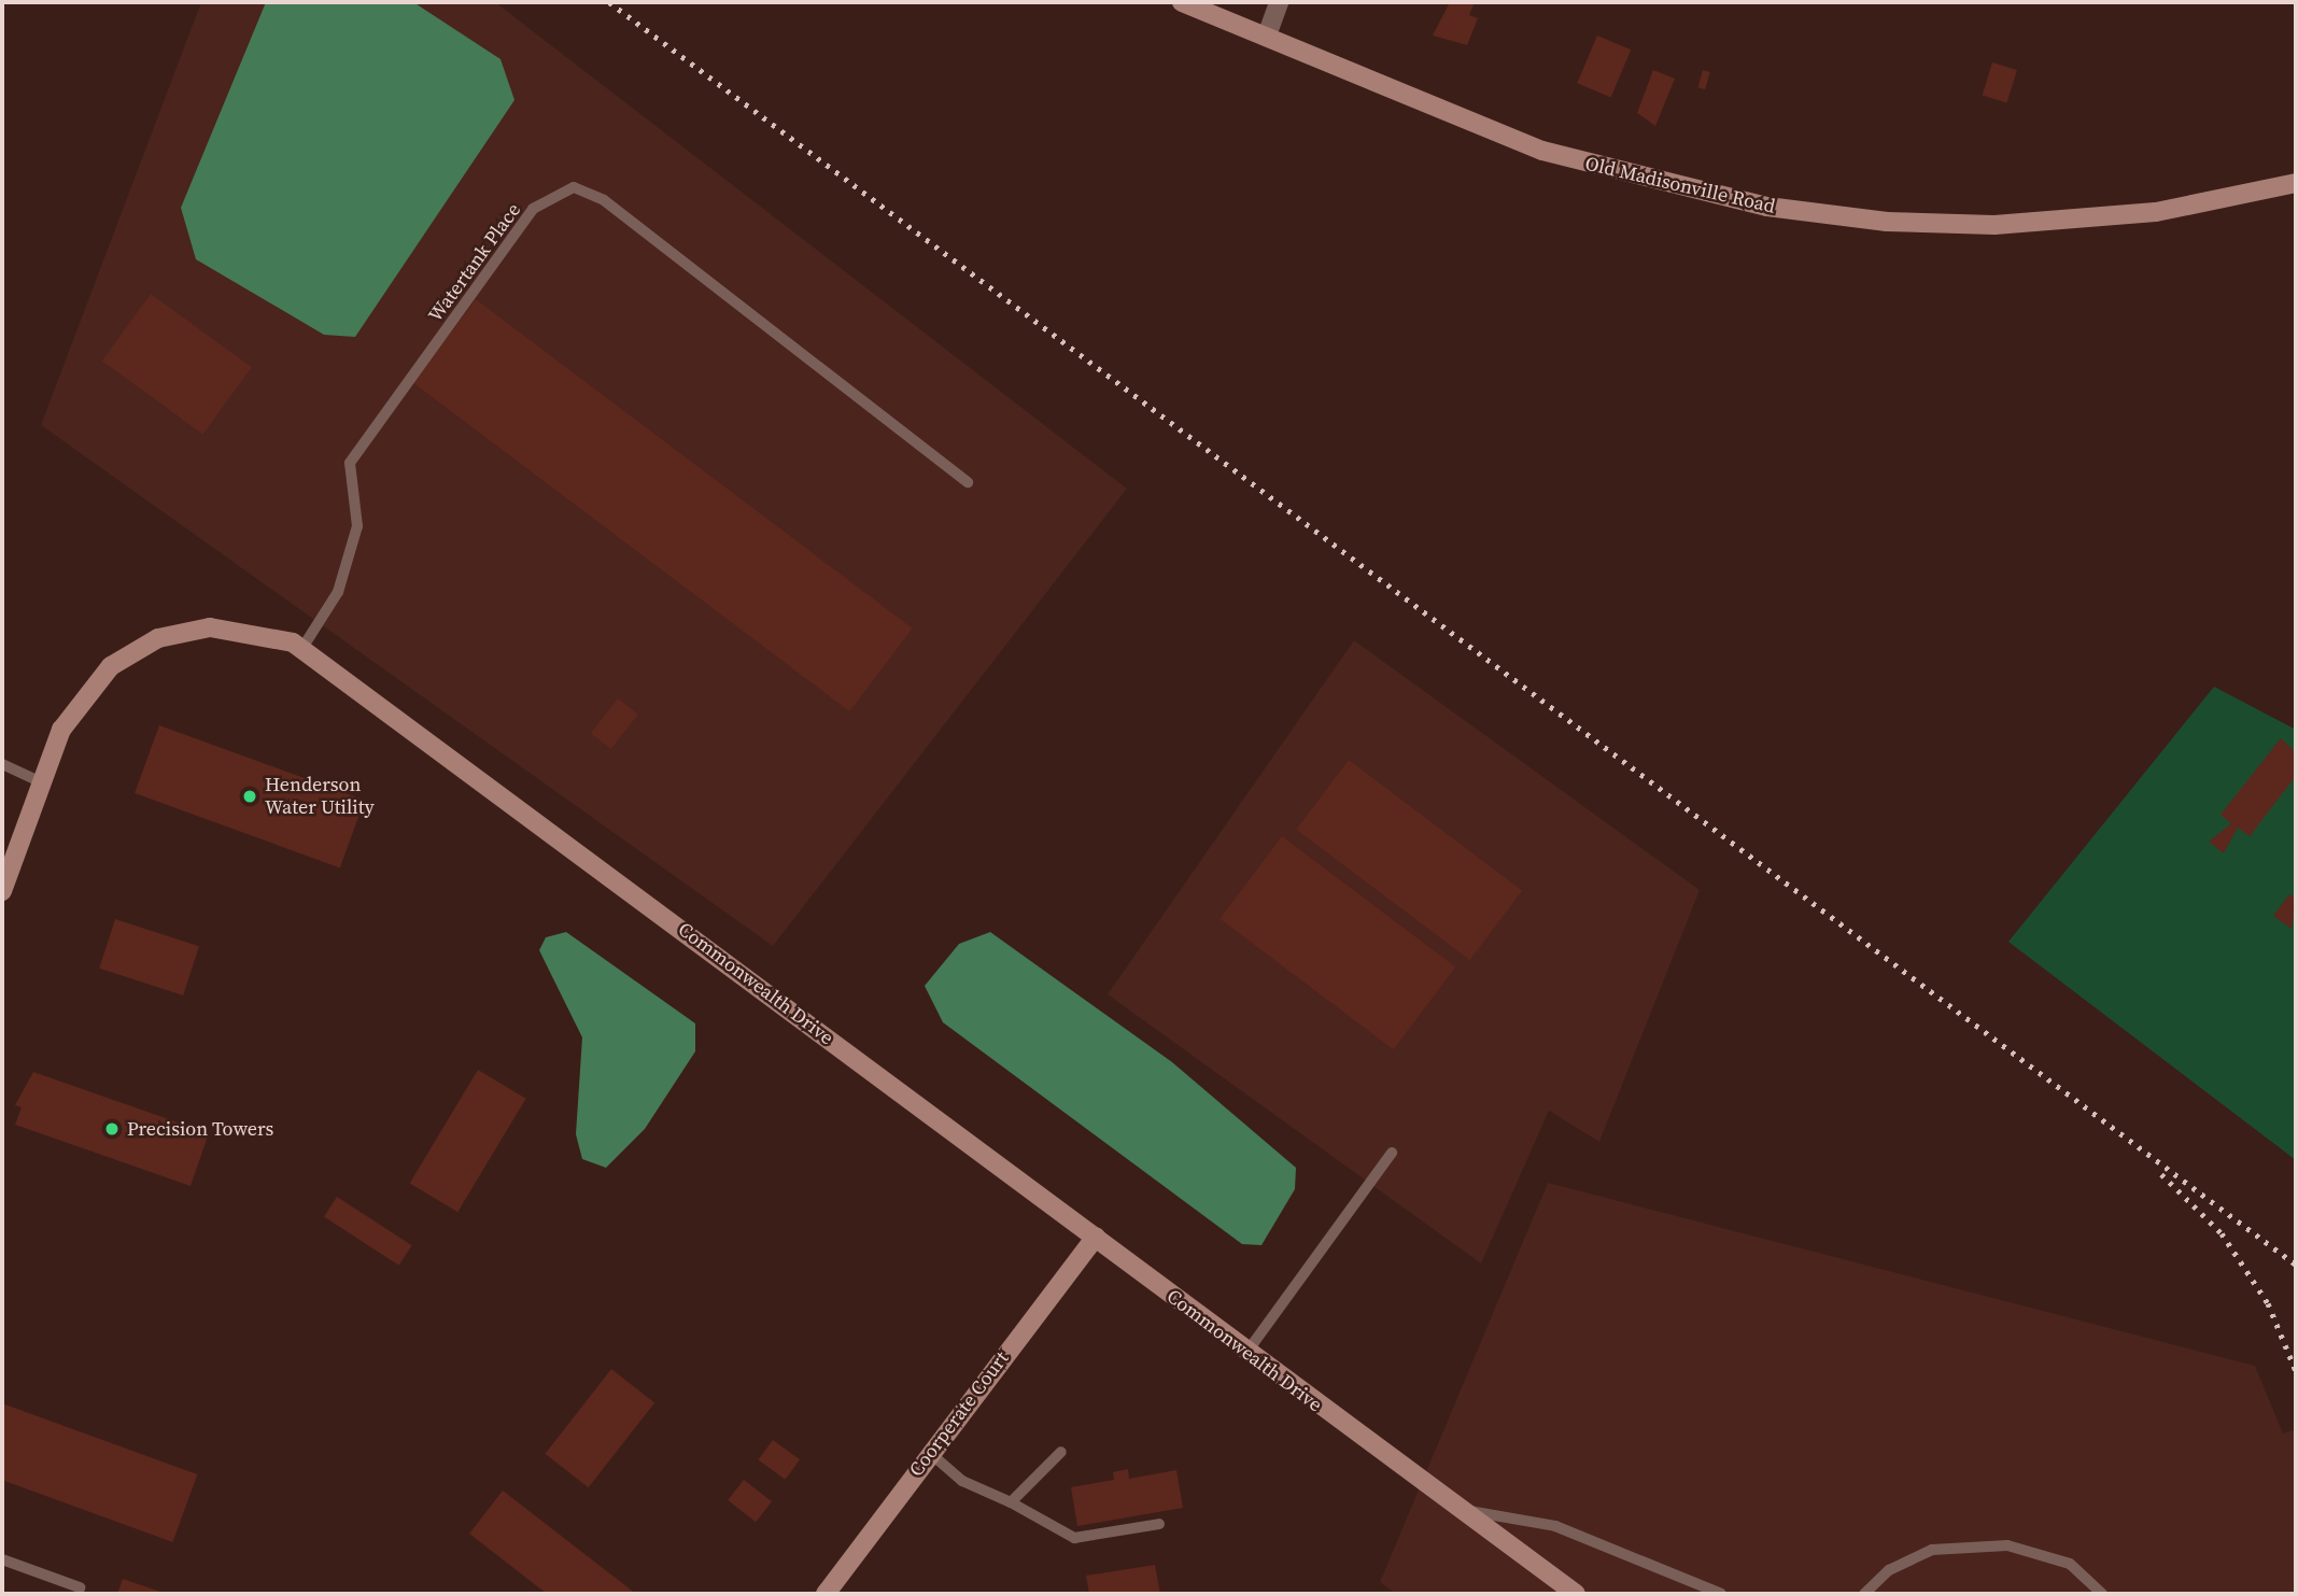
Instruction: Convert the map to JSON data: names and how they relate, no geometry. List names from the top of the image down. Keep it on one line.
{"streets":{"street":["Old Madisonville Road","Commonwealth Drive","Coorperate Court"],"lane":["Watertank Place"]},"crossings":[["Watertank Place","Commonwealth Drive"],["Commonwealth Drive","Coorperate Court"]],"places":["Henderson Water Utility","Precision Towers"]}
